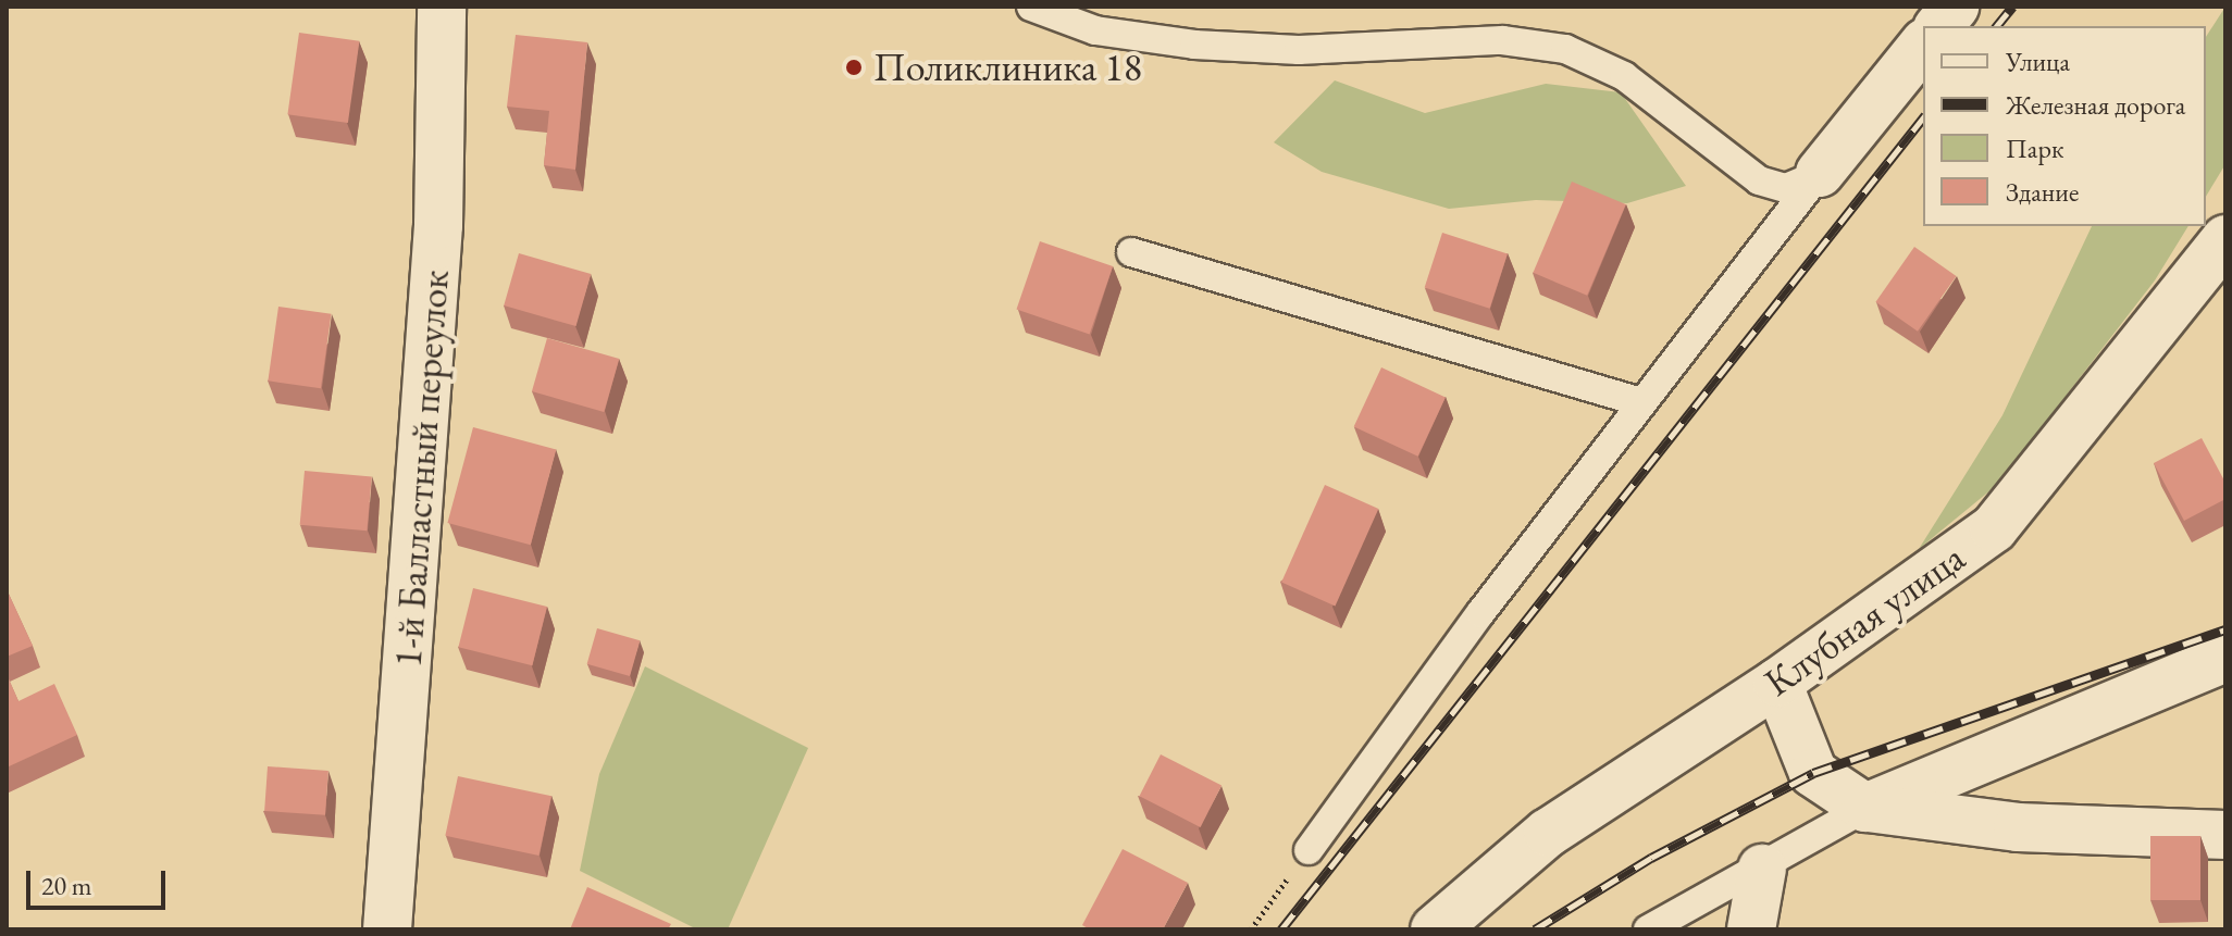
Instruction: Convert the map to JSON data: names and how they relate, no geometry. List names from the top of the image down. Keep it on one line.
{"streets":{"street":["1-й Балластный переулок","Клубная улица"]},"places":["Поликлиника 18"],"legend":["Улица","Железная дорога","Парк","Здание"],"scale_bar":"20 m"}
